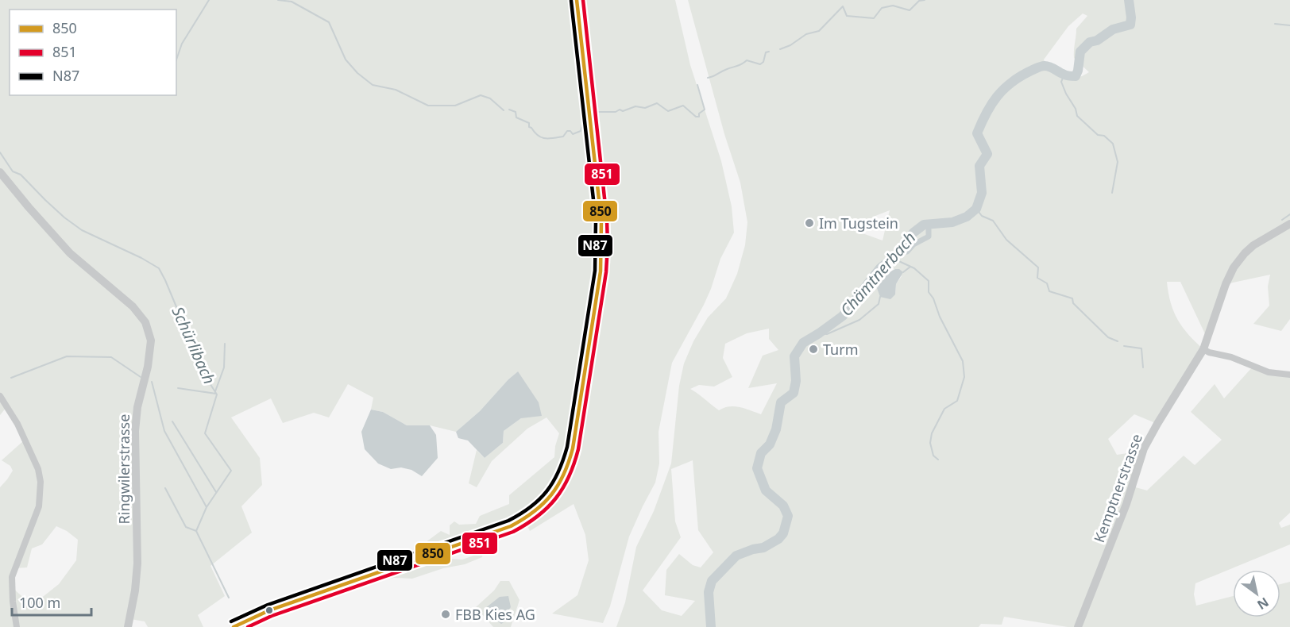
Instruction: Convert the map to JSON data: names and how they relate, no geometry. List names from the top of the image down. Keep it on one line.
{"streets":{"street":["Ringwilerstrasse","Kemptnerstrasse"]},"water":["Chämtnerbach","Schürlibach"],"places":["Im Tugstein","Turm","FBB Kies AG"],"lines":["transit line 850","transit line 851","transit line N87"],"legend":["850","851","N87"],"scale_bar":"100 m","north":"bottom right"}
